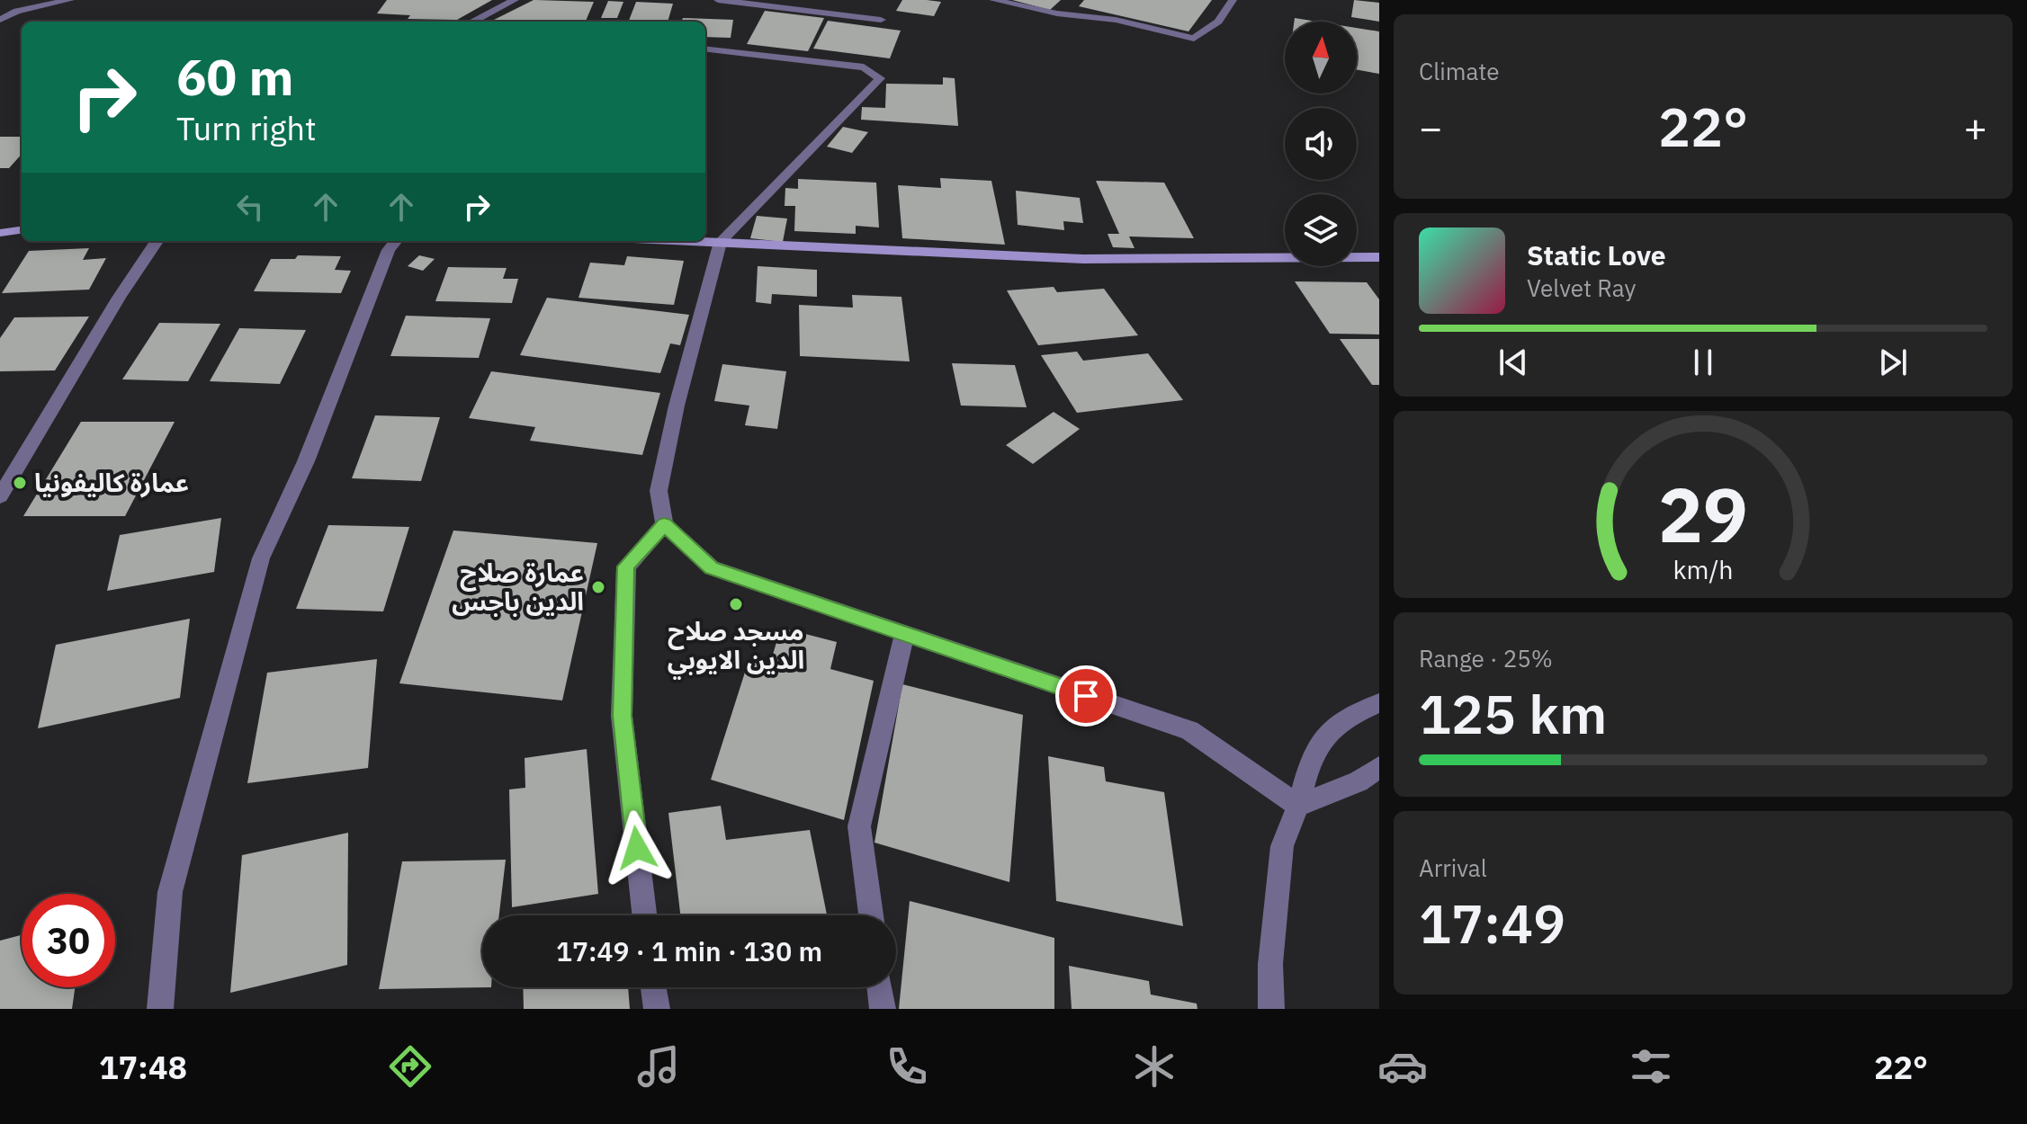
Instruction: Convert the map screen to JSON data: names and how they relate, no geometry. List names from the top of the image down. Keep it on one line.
{"places":["عمارة كاليفونيا","عمارة صلاح الدين باجس","مسجد صلاح الدين الايوبي"],"north":"top","page":{"tile":["Climate",["Range · 25%","125 km"],["Arrival","17:49"]],"turn":["60 m","Turn right"],"heat":["−","22°","+"],"song":["Static Love","Velvet Ray"],"limit":"30","trip":"17:49 · 1 min · 130 m","tabs":["17:48","22°"],"gauge":["29","km/h"]}}
